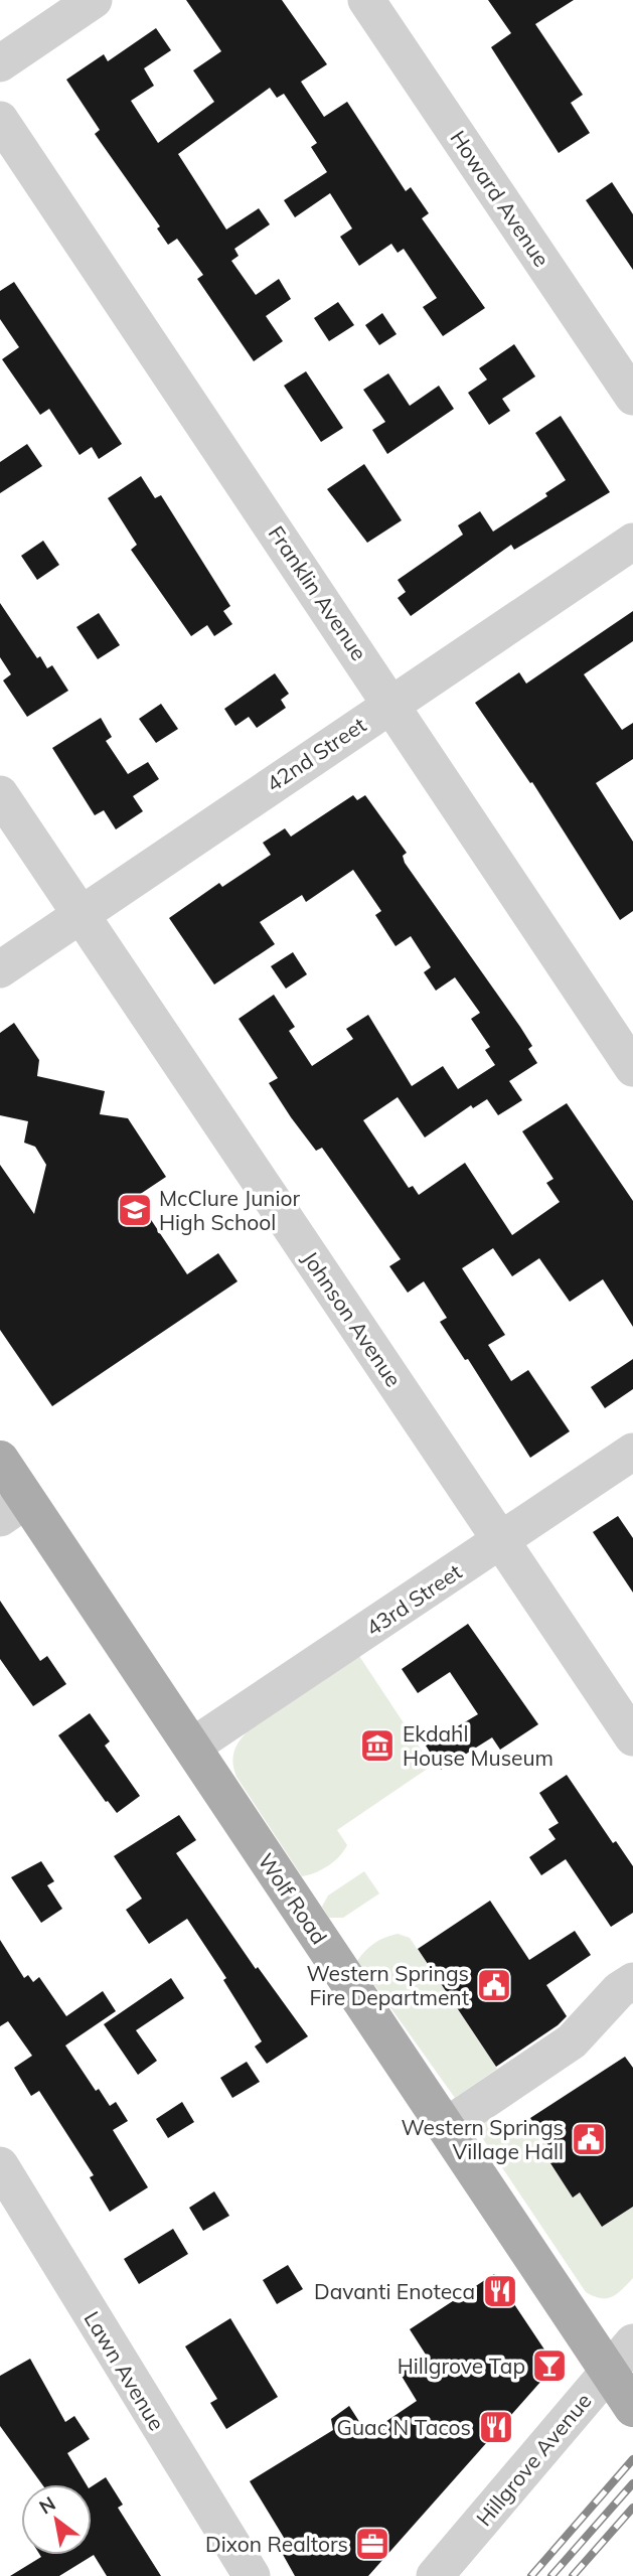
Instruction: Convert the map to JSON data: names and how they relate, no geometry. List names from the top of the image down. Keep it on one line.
{"streets":{"main road":["Wolf Road"],"street":["Howard Avenue","Franklin Avenue","42nd Street","Johnson Avenue","43rd Street","Lawn Avenue","Hillgrove Avenue"]},"crossings":[["Franklin Avenue","42nd Street"],["42nd Street","Johnson Avenue"],["Johnson Avenue","43rd Street"],["43rd Street","Wolf Road"],["Wolf Road","Hillgrove Avenue"]],"places":{"school or university":["McClure Junior High School"],"museum":["Ekdahl House Museum"],"public building":["Western Springs Fire Department","Western Springs Village Hall"],"restaurant":["Davanti Enoteca","Guac N Tacos"],"bar":["Hillgrove Tap"],"office":["Dixon Realtors"]},"north":"top left"}
